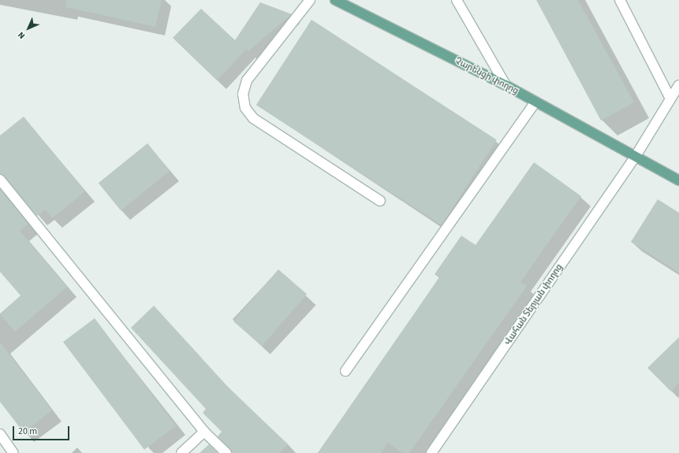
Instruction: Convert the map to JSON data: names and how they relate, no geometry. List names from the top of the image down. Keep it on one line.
{"streets":{"main road":["Չարենցի փողոց"],"street":["Վահան Տերյան փողոց"]},"crossings":[["Չարենցի փողոց","Վահան Տերյան փողոց"]],"scale_bar":"20 m","north":"bottom left"}
